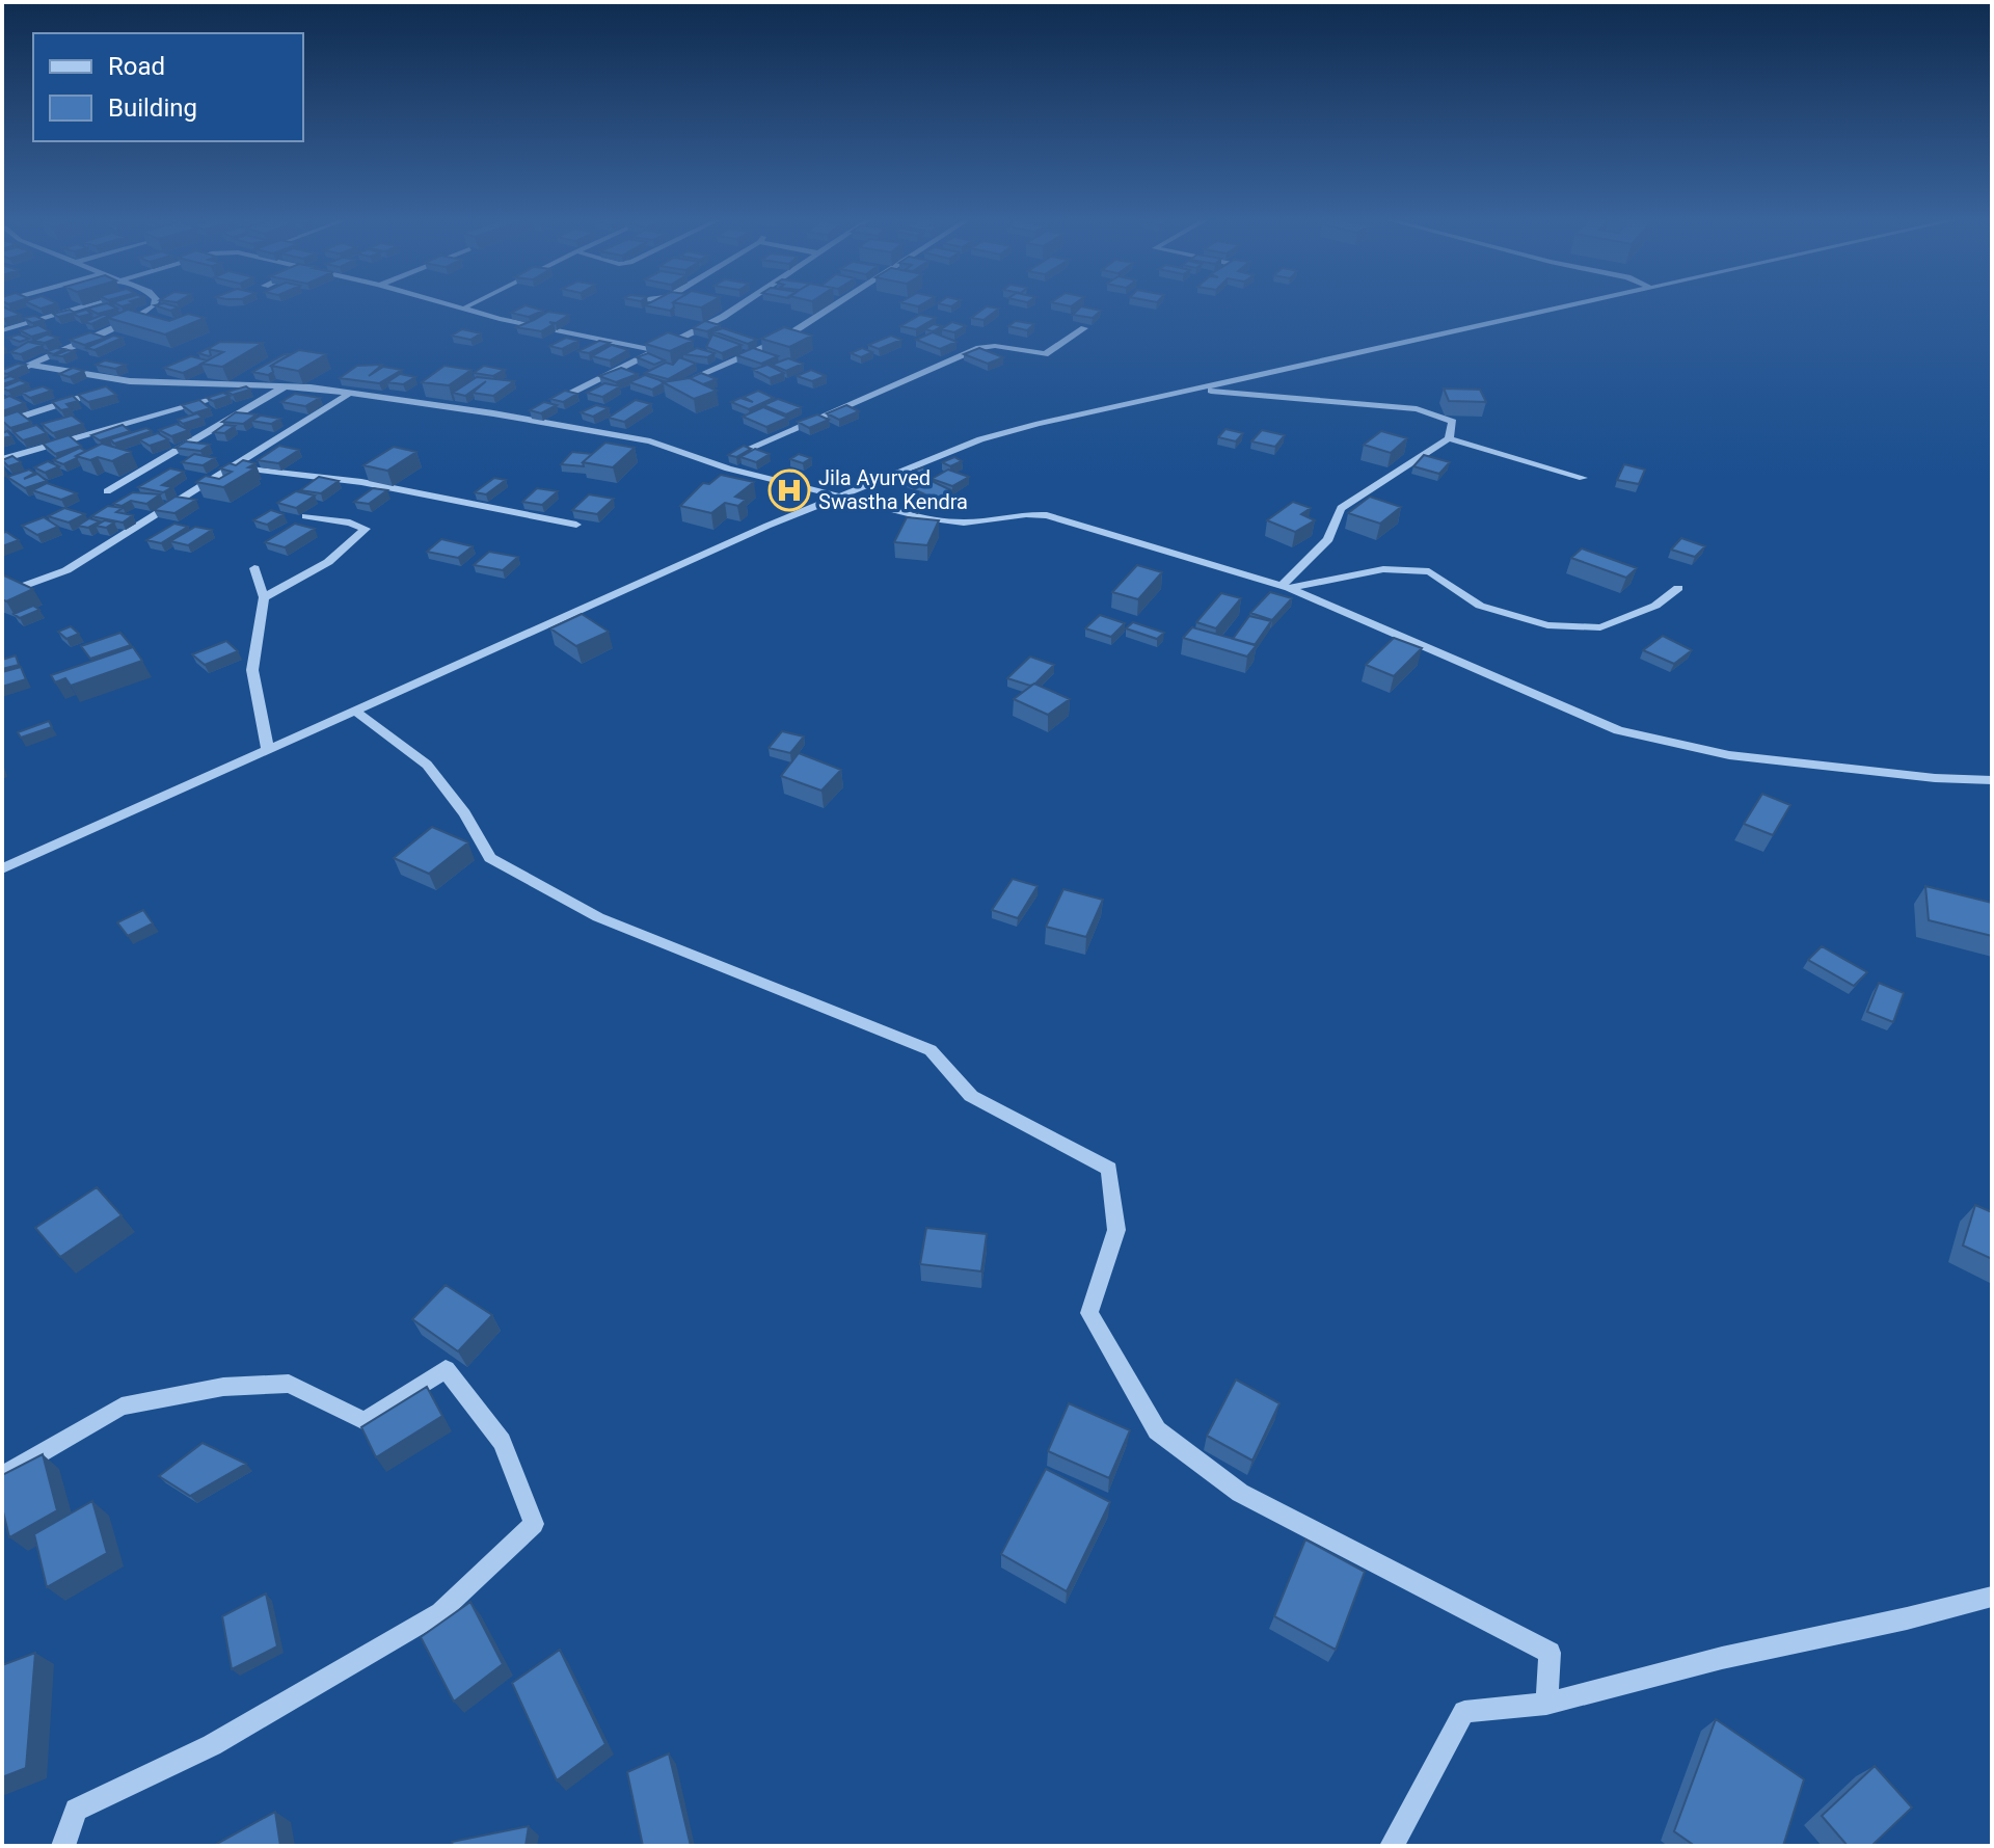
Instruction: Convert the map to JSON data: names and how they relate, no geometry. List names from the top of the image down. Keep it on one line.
{"places":{"hospital":["Jila Ayurved Swastha Kendra"]},"legend":["Road","Building"]}
